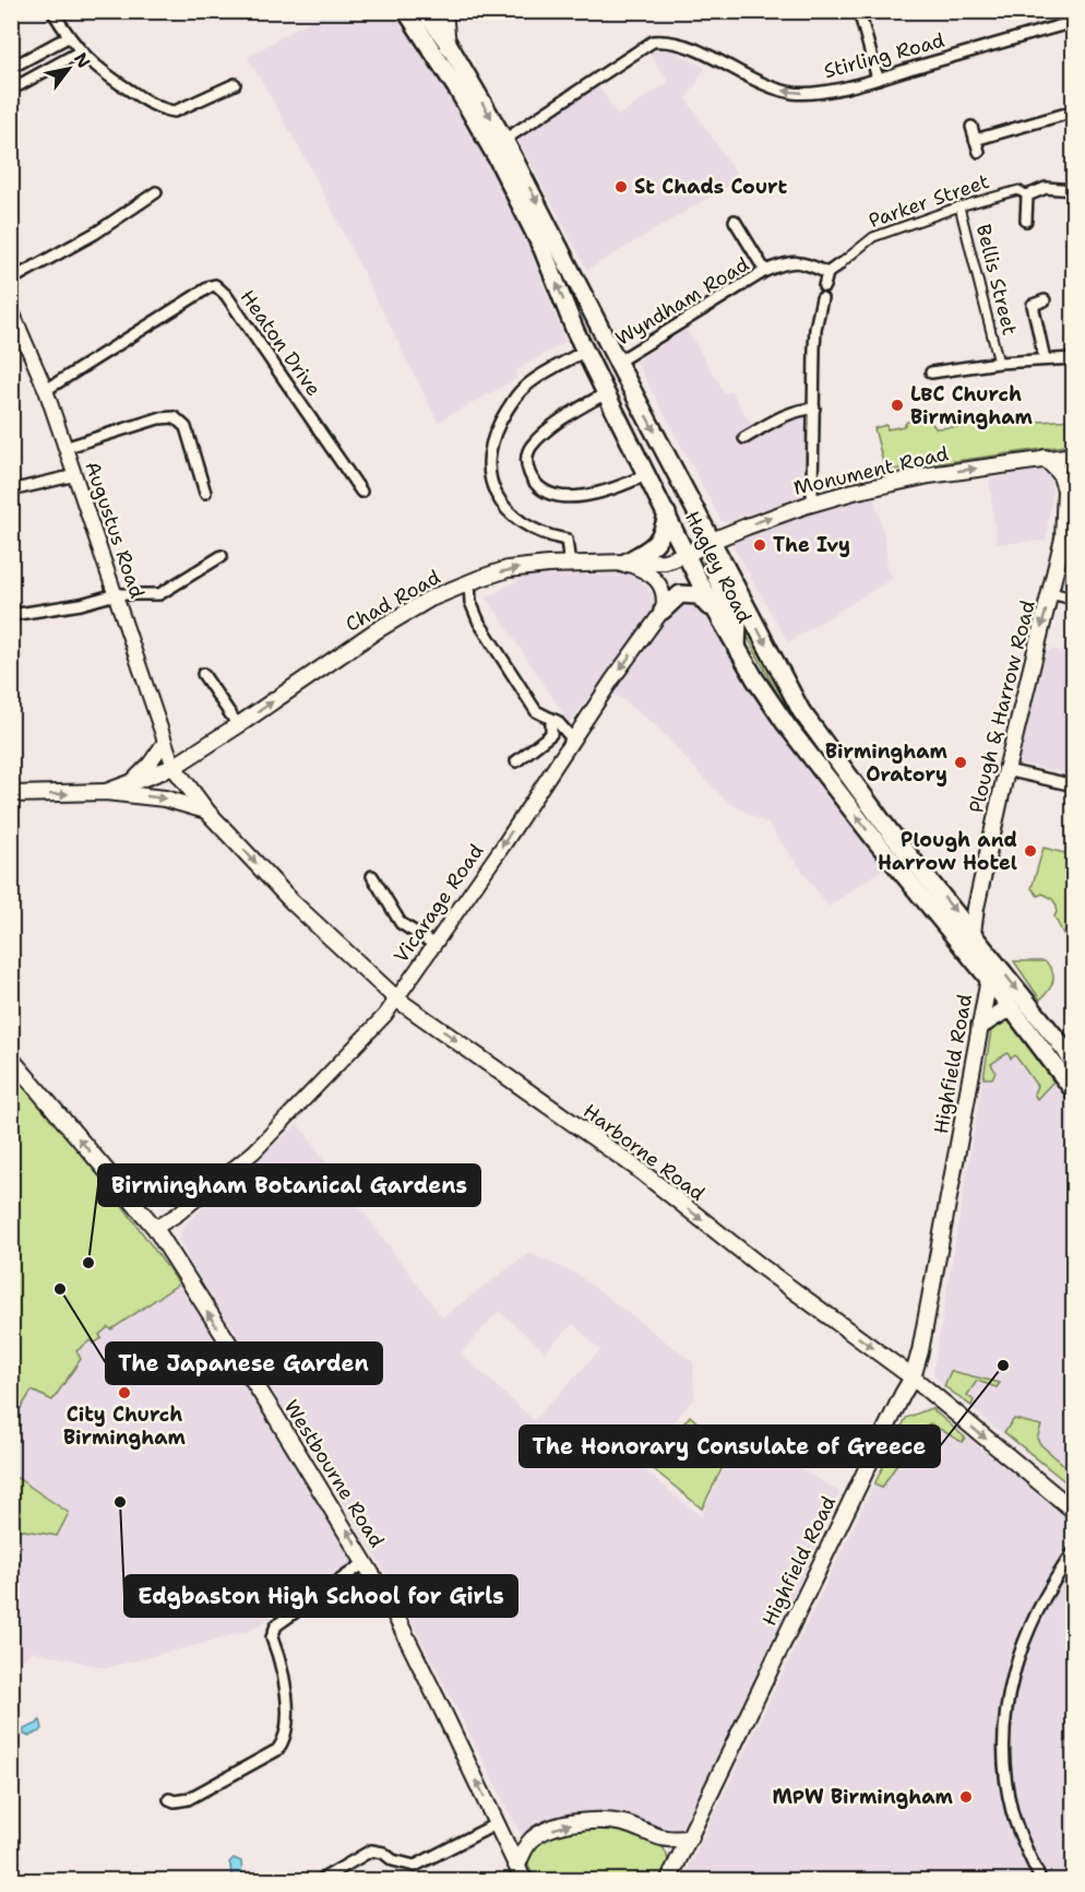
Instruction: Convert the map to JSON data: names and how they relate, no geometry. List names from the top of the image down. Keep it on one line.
{"streets":{"highway":["Hagley Road"],"main road":["Monument Road","Chad Road","Plough & Harrow Road","Highfield Road","Harborne Road","Westbourne Road"],"street":["Stirling Road","Parker Street","Bellis Street","Wyndham Road","Heaton Drive","Augustus Road","Vicarage Road"]},"crossings":[["Stirling Road","Hagley Road"],["Parker Street","Bellis Street"],["Parker Street","Wyndham Road"],["Wyndham Road","Hagley Road"],["Heaton Drive","Augustus Road"],["Monument Road","Hagley Road"],["Monument Road","Chad Road"],["Augustus Road","Chad Road"],["Augustus Road","Harborne Road"],["Hagley Road","Chad Road"],["Hagley Road","Plough & Harrow Road"],["Hagley Road","Highfield Road"],["Chad Road","Harborne Road"],["Vicarage Road","Harborne Road"],["Vicarage Road","Westbourne Road"],["Highfield Road","Harborne Road"]],"one_way":["Stirling Road","Monument Road","Chad Road","Plough & Harrow Road","Vicarage Road","Harborne Road","Westbourne Road"],"places":["St Chads Court","LBC Church Birmingham","The Ivy","Birmingham Oratory","Plough and Harrow Hotel","Birmingham Botanical Gardens","The Japanese Garden","The Honorary Consulate of Greece","City Church Birmingham","Edgbaston High School for Girls","MPW Birmingham"],"north":"top right"}
